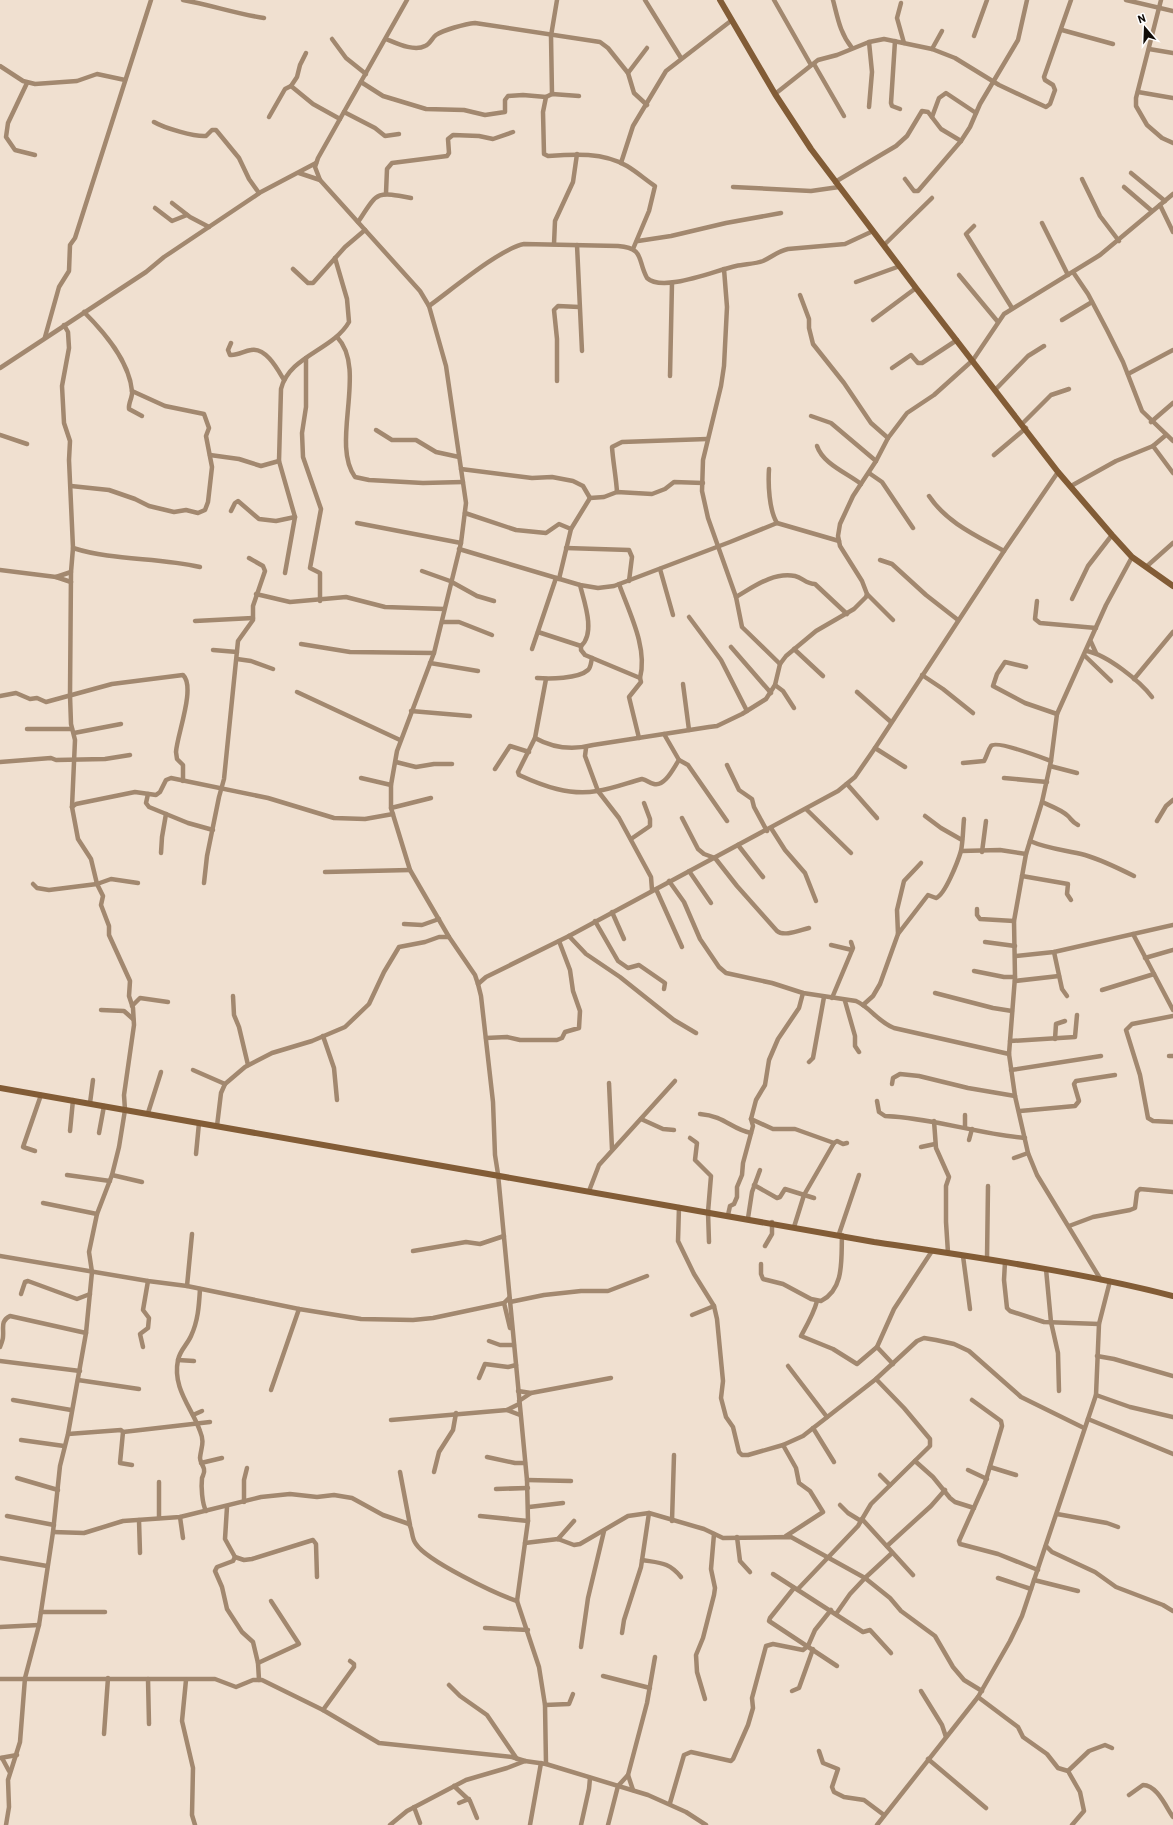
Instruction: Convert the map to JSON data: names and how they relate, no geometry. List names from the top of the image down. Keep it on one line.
{"north":"top"}
